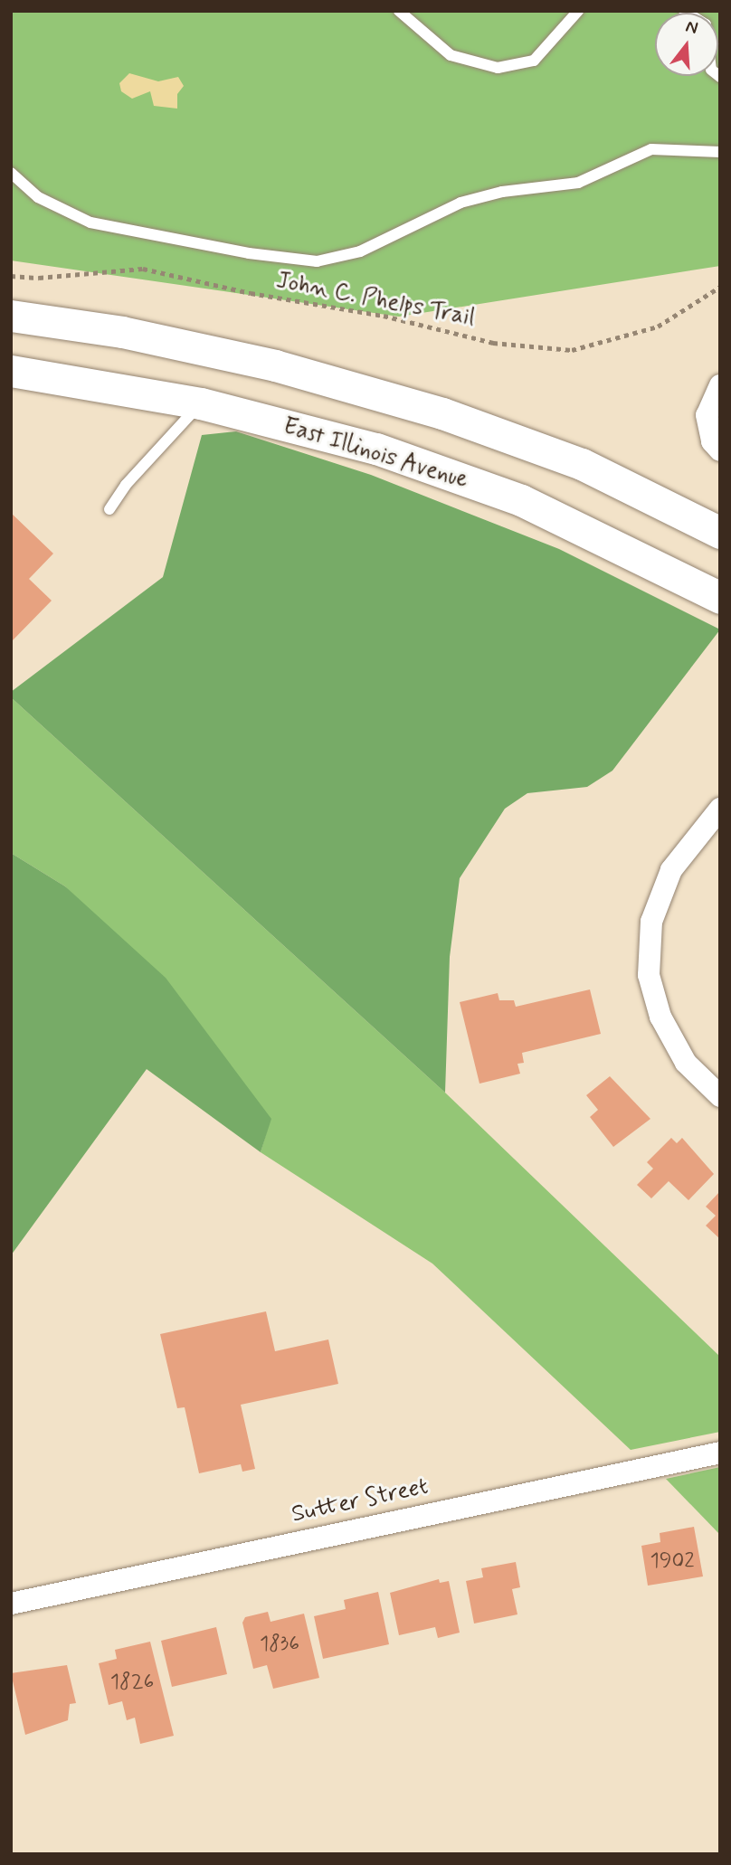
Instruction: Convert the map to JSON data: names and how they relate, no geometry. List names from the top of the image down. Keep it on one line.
{"streets":{"main road":["East Illinois Avenue"],"street":["Sutter Street"],"path":["John C. Phelps Trail"]},"house_numbers":["1902","1836","1826"],"north":"top"}
